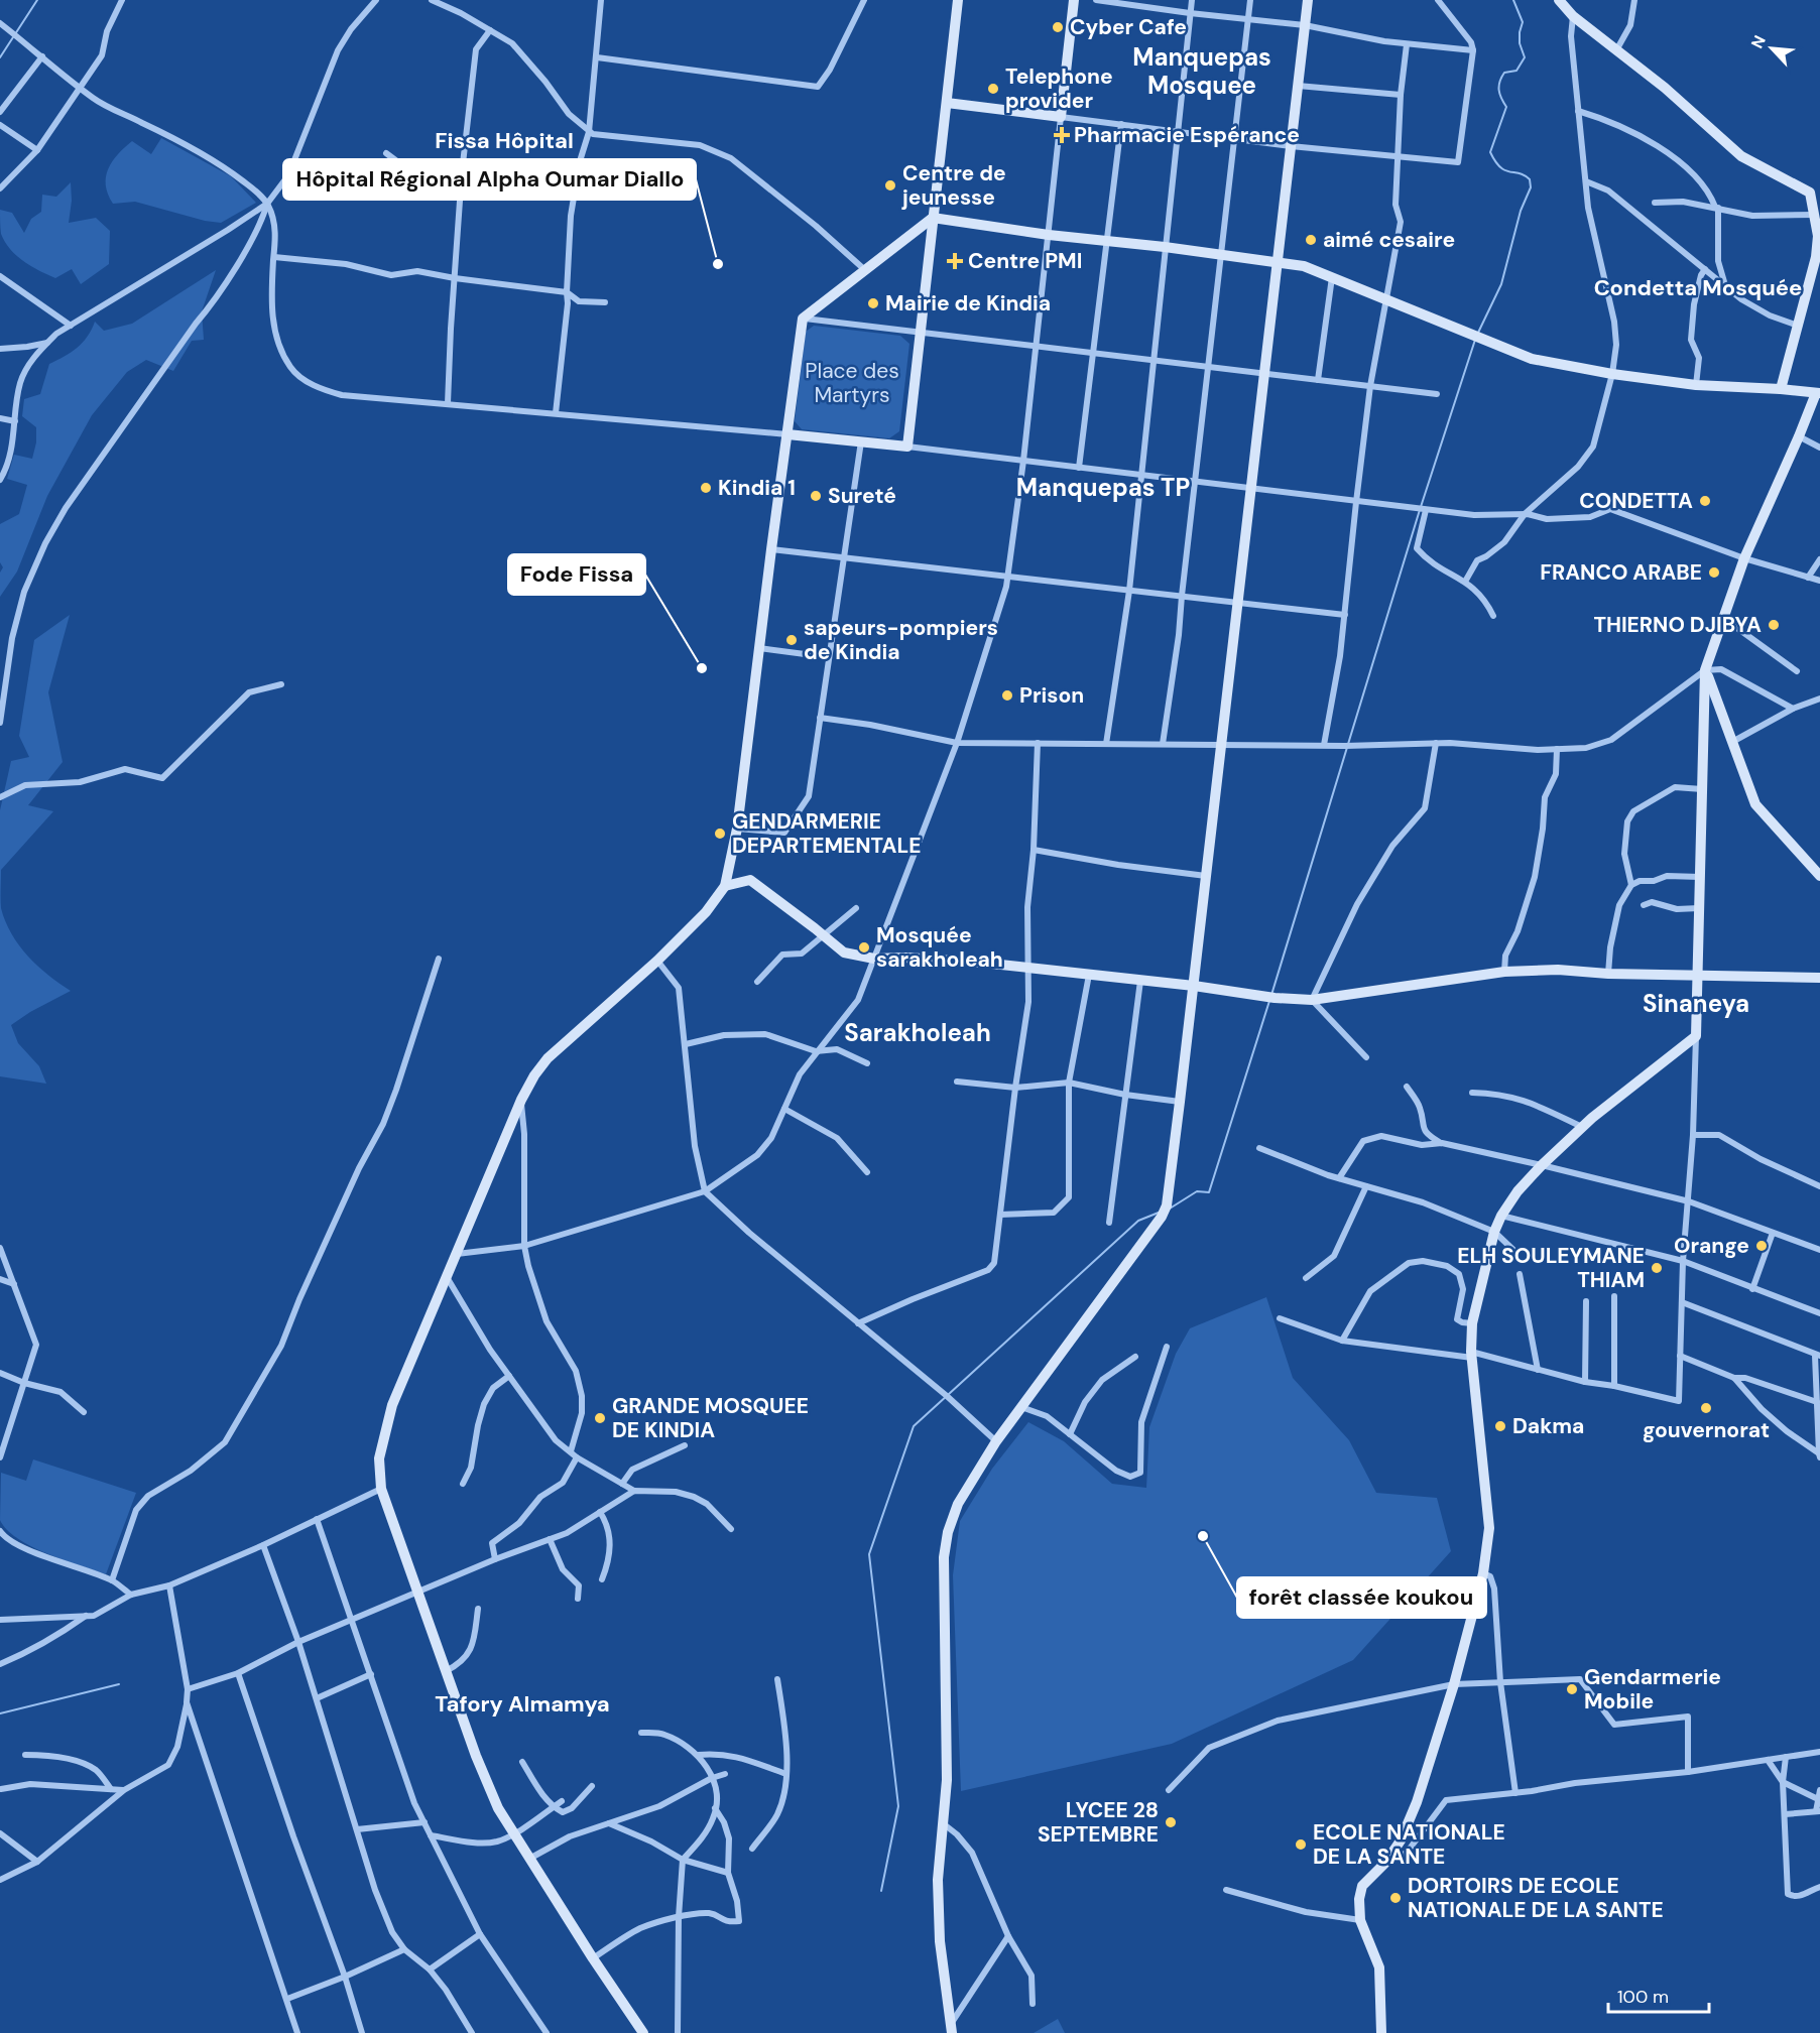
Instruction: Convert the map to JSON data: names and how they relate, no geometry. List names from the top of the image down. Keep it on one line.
{"districts":["Manquepas Mosquee","Fissa Hôpital","Сondetta Mosquée","Manquepas TP","Sinaneya","Sarakholeah","Tafory Almamya"],"parks":["Place des Martyrs"],"places":{"other":["Cyber Cafe","Telephone provider","Centre de jeunesse","aimé cesaire","Hôpital Régional Alpha Oumar Diallo","Mairie de Kindia","Kindia 1","Sureté","CONDETTA","FRANCO ARABE","THIERNO DJIBYA","sapeurs-pompiers de Kindia","Fode Fissa","Prison","GENDARMERIE DEPARTEMENTALE","Mosquée sarakholeah","Orange","ELH SOULEYMANE THIAM","gouvernorat","GRANDE MOSQUEE DE KINDIA","Dakma","forêt classée koukou","Gendarmerie Mobile","LYCEE 28 SEPTEMBRE","ECOLE NATIONALE DE LA SANTE","DORTOIRS DE ECOLE NATIONALE DE LA SANTE"],"health":["Pharmacie Espérance","Centre PMI"]},"scale_bar":"100 m","north":"top left"}
